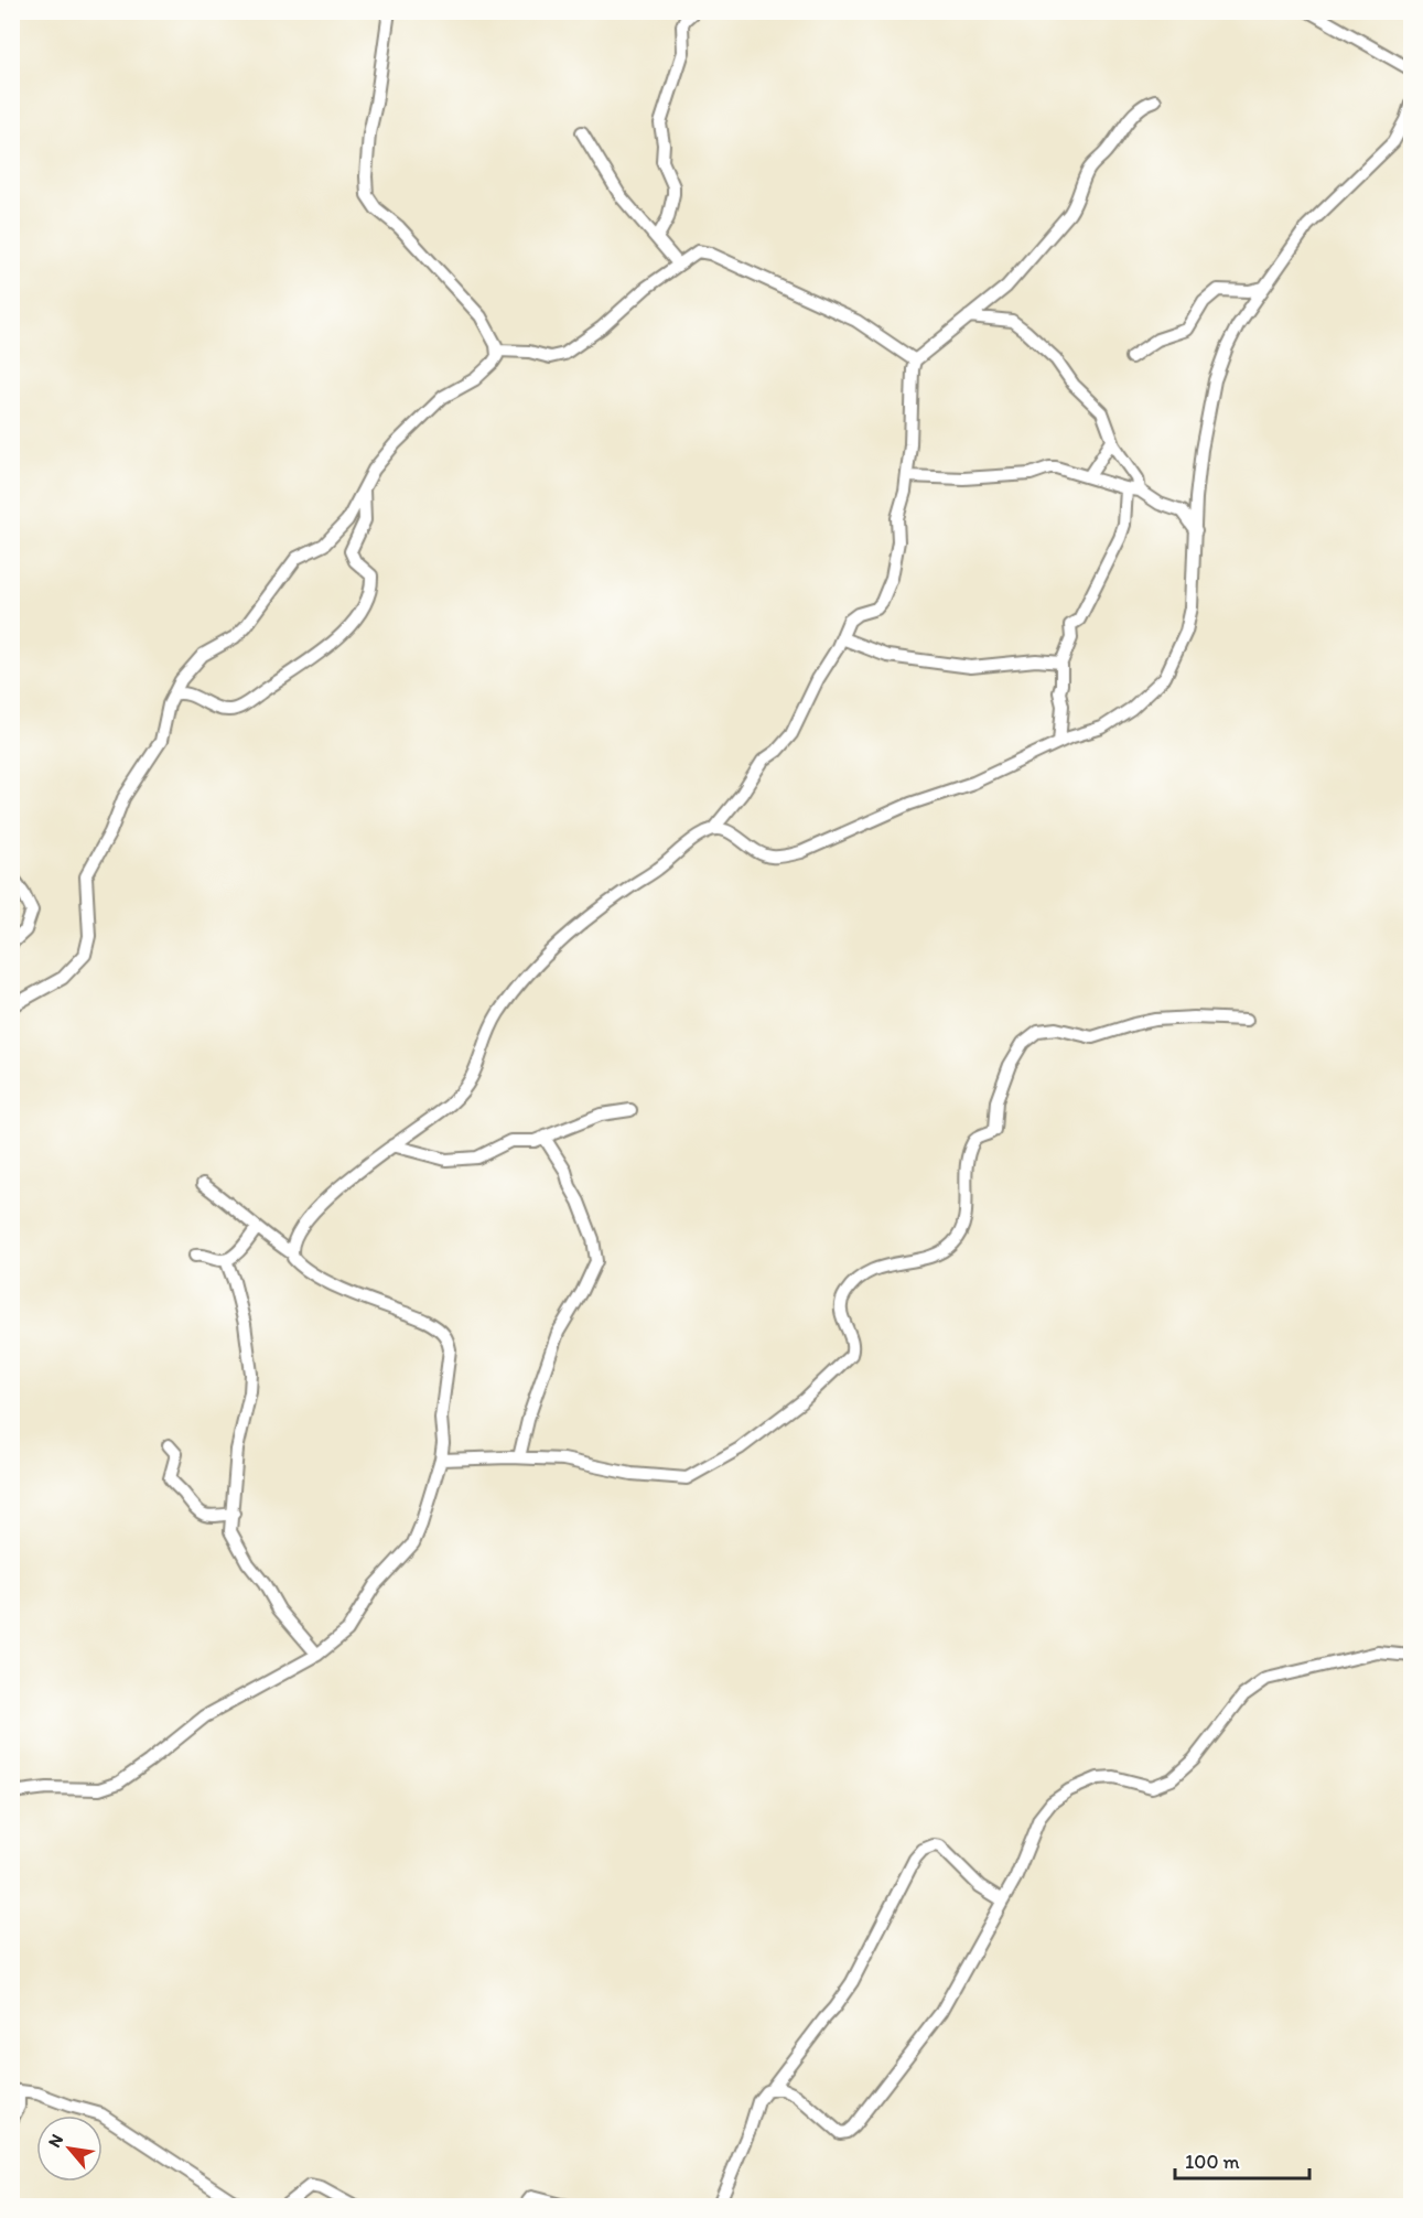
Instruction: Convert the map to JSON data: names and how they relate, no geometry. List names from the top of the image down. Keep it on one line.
{"scale_bar":"100 m","north":"top left"}
